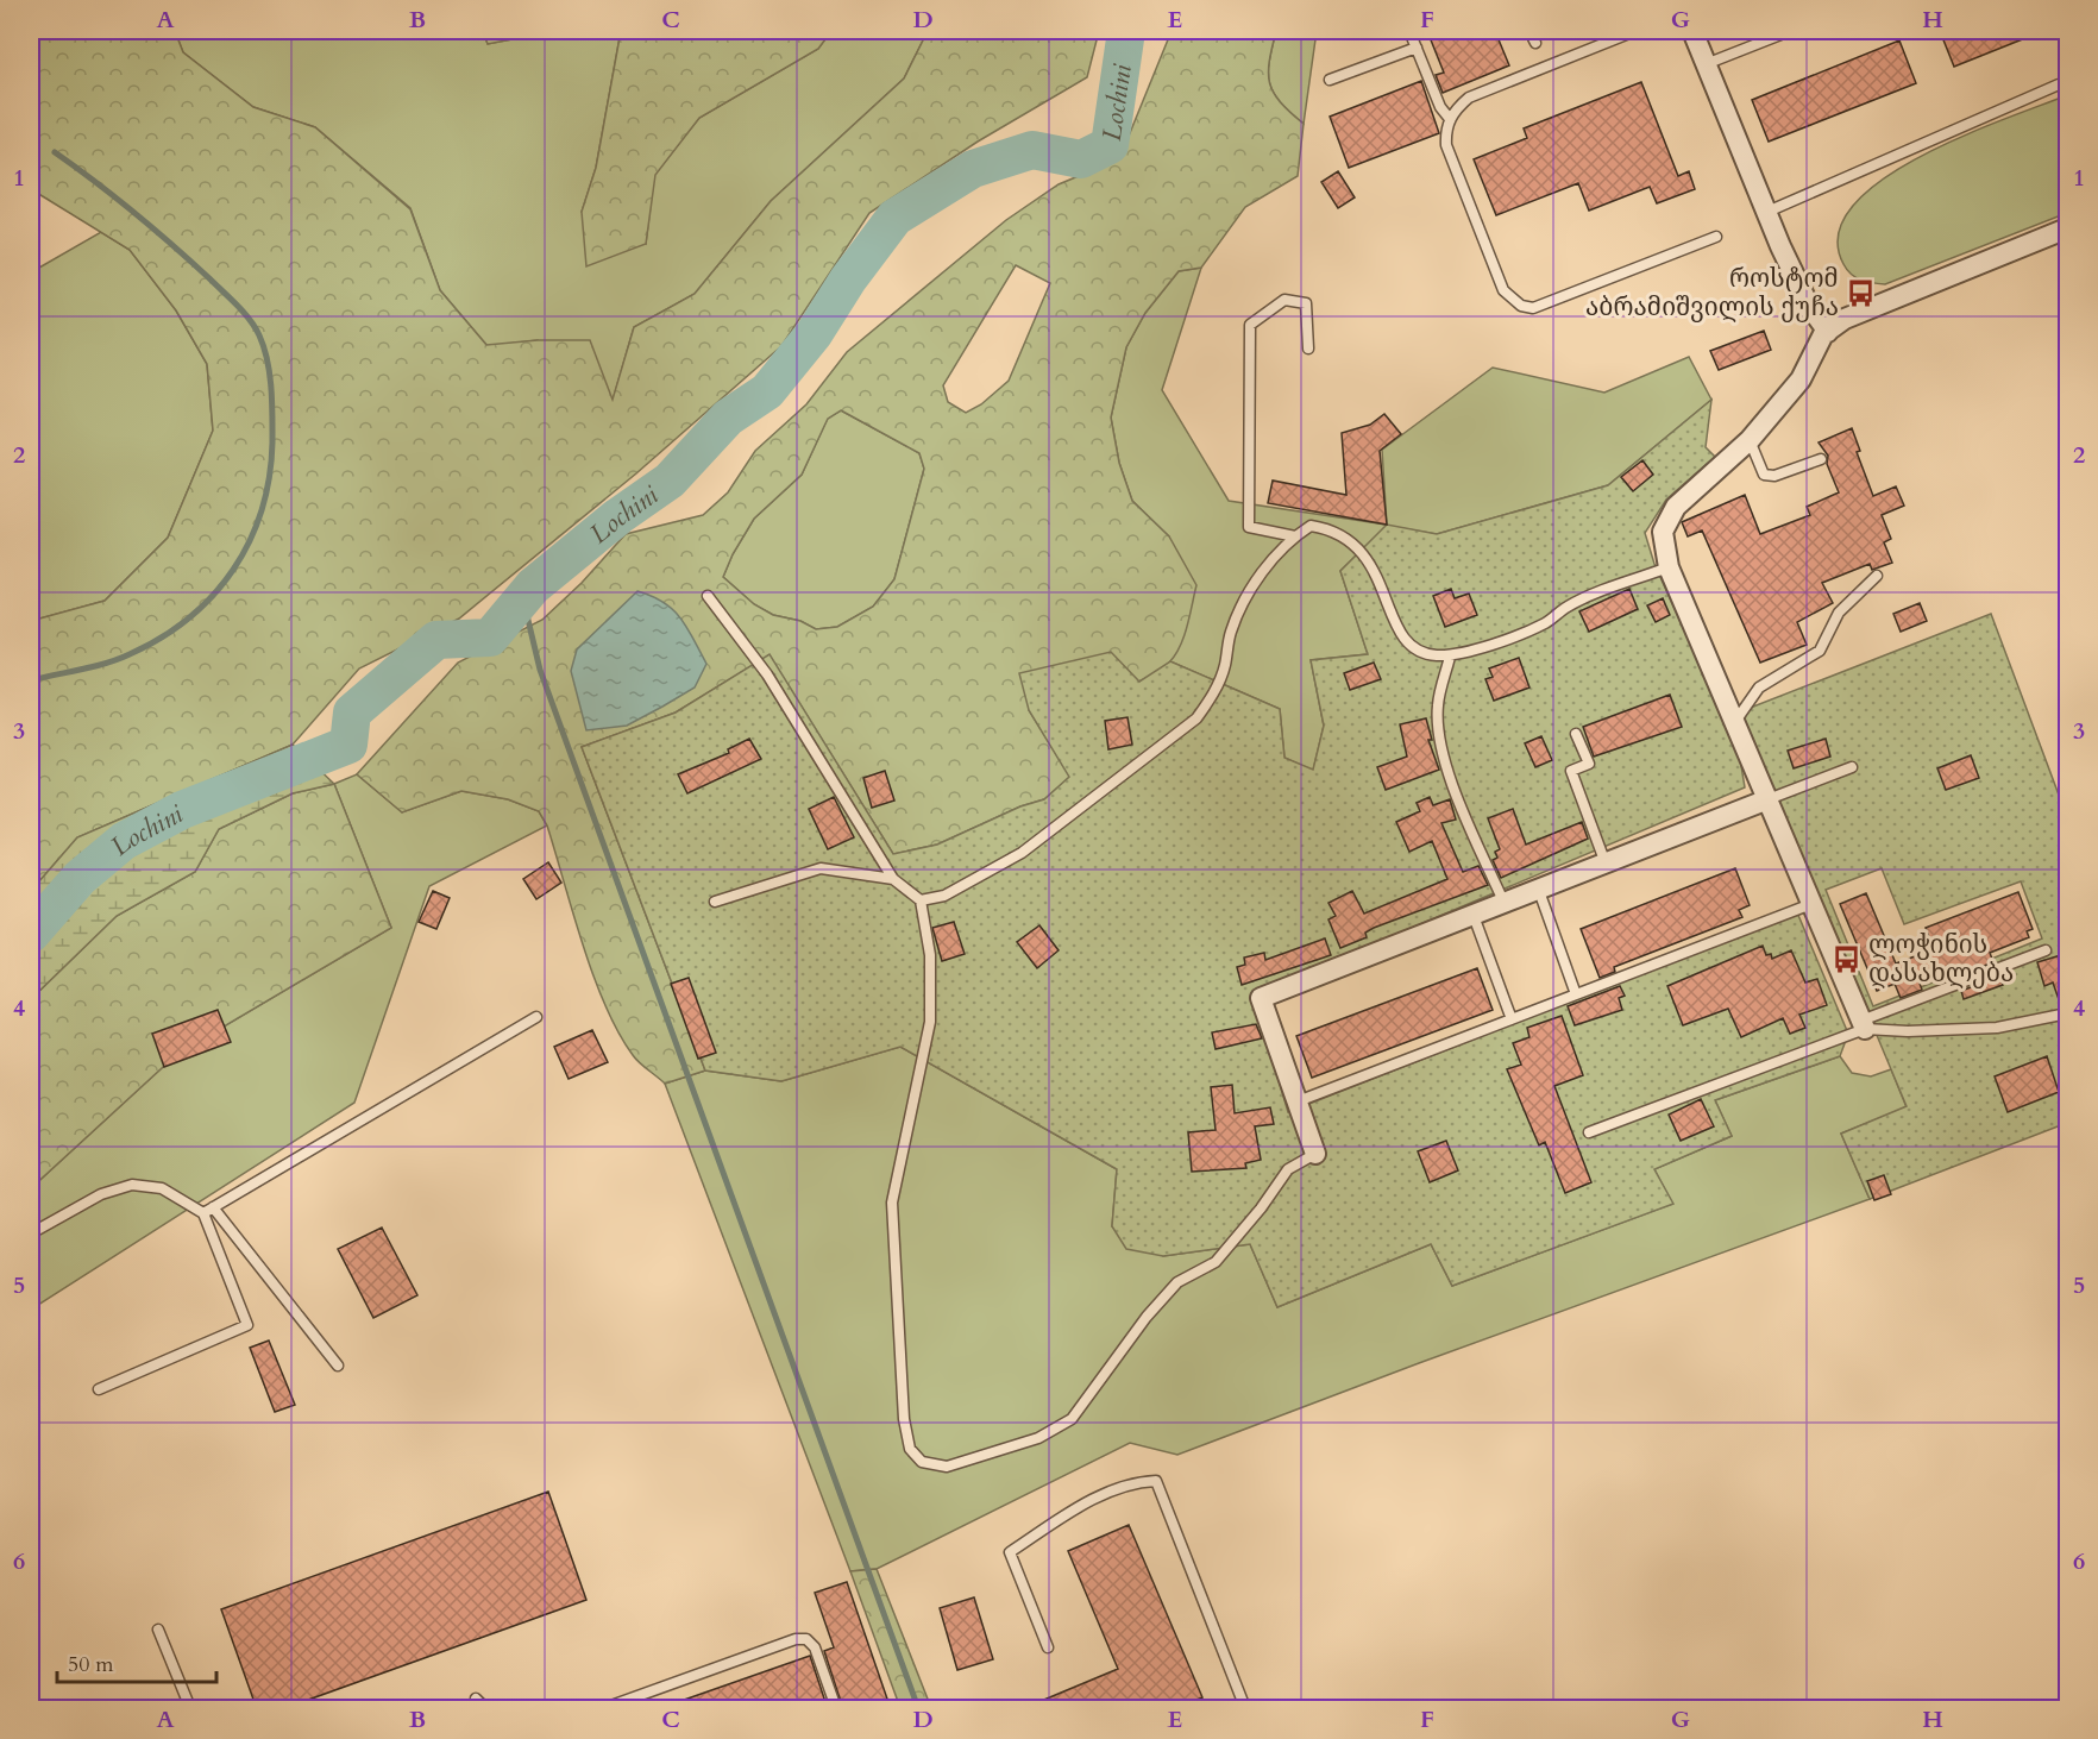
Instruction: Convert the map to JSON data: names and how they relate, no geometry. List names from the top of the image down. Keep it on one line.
{"water":["Lochini"],"places":{"bus stop":["როსტომ აბრამიშვილის ქუჩა","ლოჭინის დასახლება"]},"scale_bar":"50 m","grid":{"columns":["A","B","C","D","E","F","G","H"],"rows":["1","2","3","4","5","6"]}}
